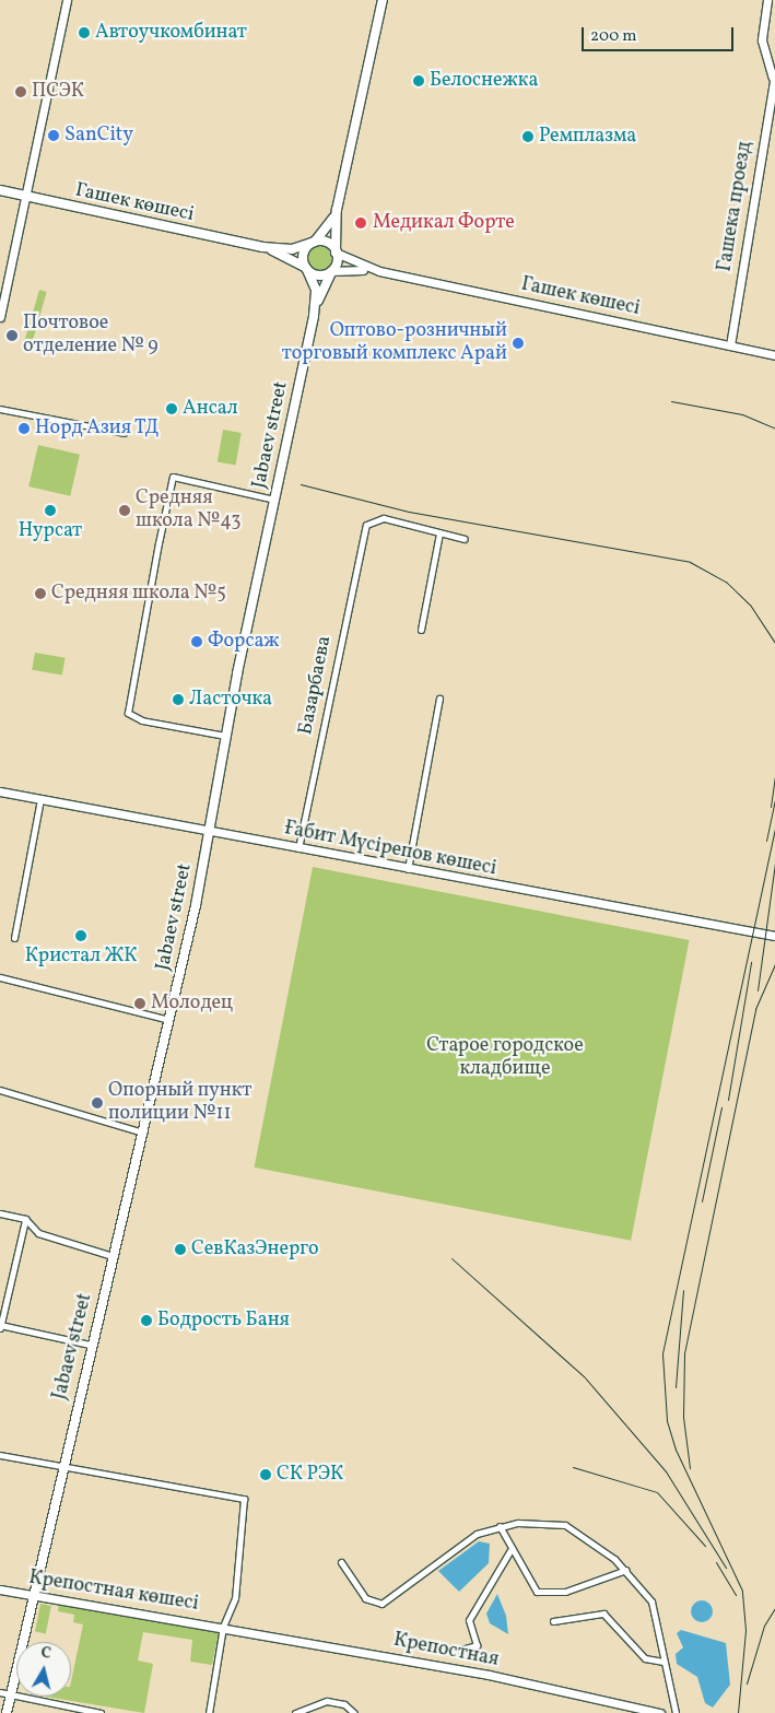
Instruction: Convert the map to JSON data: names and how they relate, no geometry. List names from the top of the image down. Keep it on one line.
{"streets":{"main road":["Гашек көшесі","Гашека проезд","Jabaev street","Ғабит Мүсірепов көшесі","Крепостная көшесі","Крепостная"],"street":["Базарбаева"]},"crossings":[["Гашек көшесі","Гашека проезд"],["Jabaev street","Ғабит Мүсірепов көшесі"],["Jabaev street","Крепостная көшесі"],["Базарбаева","Ғабит Мүсірепов көшесі"],["Крепостная көшесі","Крепостная"]],"parks":["Старое городское кладбище"],"places":["Автоучкомбинат","Белоснежка","ПСЭК","SanCity","Ремплазма","Медикал Форте","Почтовое отделение № 9","Оптово-розничный торговый комплекс Арай","Ансал","Норд Азия ТД","Нурсат","Средняя школа №43","Средняя школа №5","Форсаж","Ласточка","Кристал ЖК","Молодец","Опорный пункт полиции №11","СевКазЭнерго","Бодрость Баня","СК РЭК"],"scale_bar":"200 m","north":"top"}
